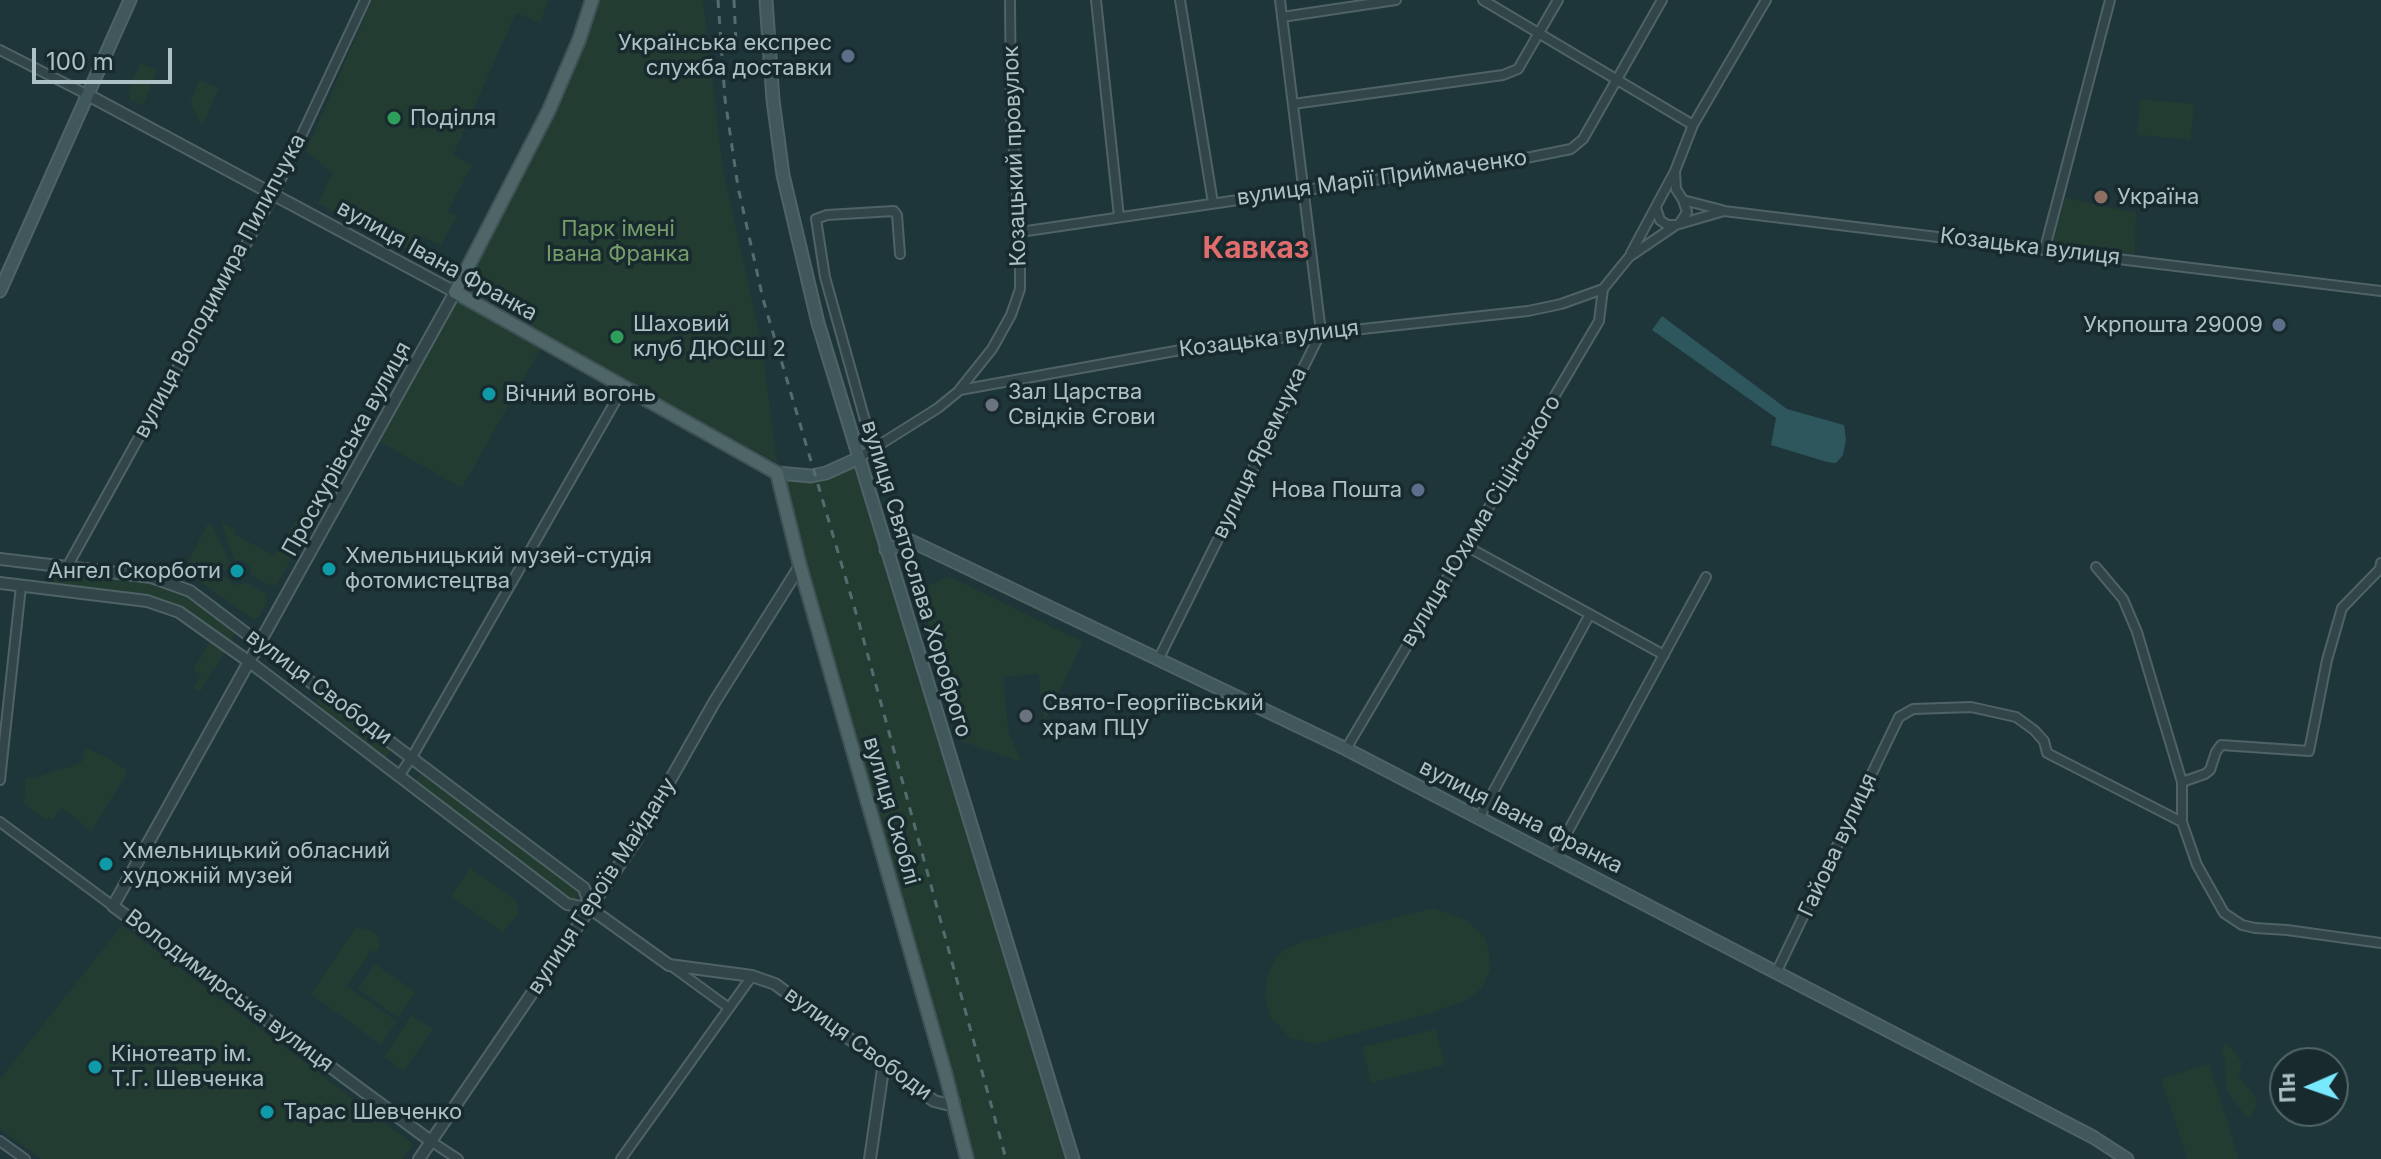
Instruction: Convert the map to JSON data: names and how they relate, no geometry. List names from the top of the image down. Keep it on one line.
{"streets":{"main road":["вулиця Івана Франка","Проскурівська вулиця","вулиця Святослава Хороброго","вулиця Скоблі"],"street":["Козацький провулок","вулиця Марії Приймаченко","Козацька вулиця","вулиця Володимира Пилипчука","вулиця Яремчука","вулиця Юхима Сіцінського","вулиця Свободи","Гайова вулиця","вулиця Героїв Майдану","Володимирська вулиця"]},"crossings":[["Козацький провулок","вулиця Марії Приймаченко"],["Козацький провулок","Козацька вулиця"],["Козацька вулиця","вулиця Івана Франка"],["Козацька вулиця","вулиця Яремчука"],["Козацька вулиця","вулиця Юхима Сіцінського"],["Козацька вулиця","вулиця Святослава Хороброго"],["вулиця Івана Франка","вулиця Володимира Пилипчука"],["вулиця Івана Франка","Проскурівська вулиця"],["вулиця Івана Франка","вулиця Яремчука"],["вулиця Івана Франка","вулиця Юхима Сіцінського"],["вулиця Івана Франка","вулиця Святослава Хороброго"],["вулиця Івана Франка","вулиця Скоблі"],["вулиця Івана Франка","Гайова вулиця"],["вулиця Володимира Пилипчука","вулиця Свободи"],["Проскурівська вулиця","вулиця Свободи"],["Проскурівська вулиця","Володимирська вулиця"],["вулиця Свободи","вулиця Скоблі"],["вулиця Свободи","вулиця Героїв Майдану"],["вулиця Скоблі","вулиця Героїв Майдану"],["вулиця Героїв Майдану","Володимирська вулиця"]],"districts":["Кавказ"],"parks":["Парк імені Івана Франка"],"places":["Українська експрес служба доставки","Поділля","Україна","Укрпошта 29009","Шаховий клуб ДЮСШ 2","Вічний вогонь","Зал Царства Свідків Єгови","Нова Пошта","Хмельницький музей-студія фотомистецтва","Ангел Скорботи","Свято-Георгіївський храм ПЦУ","Хмельницький обласний художній музей","Кінотеатр ім. Т.Г. Шевченка","Тарас Шевченко"],"scale_bar":"100 m","north":"left"}
